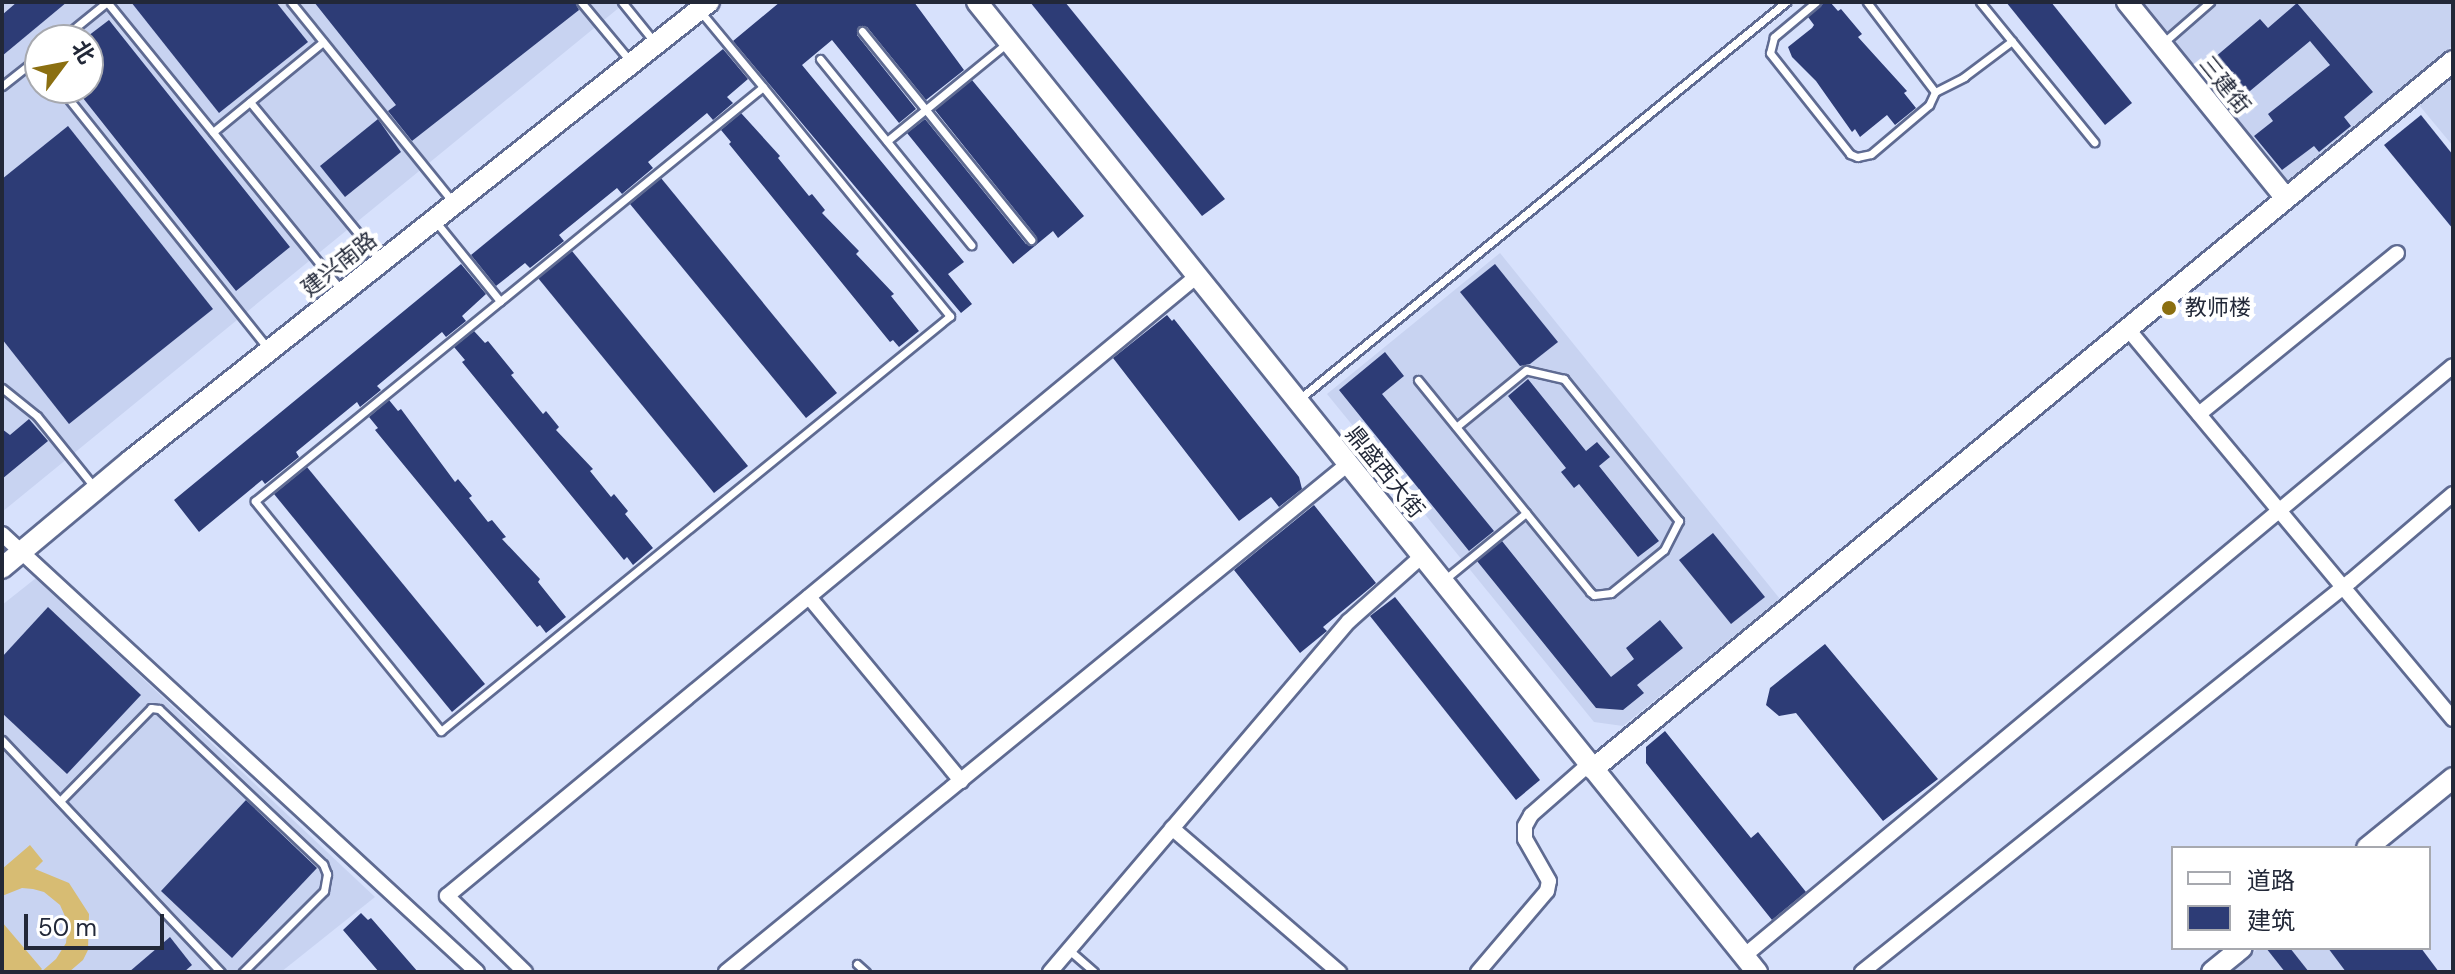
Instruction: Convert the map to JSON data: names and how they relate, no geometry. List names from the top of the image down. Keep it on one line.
{"streets":{"street":["三建街","建兴南路","鼎盛西大街"]},"places":["教师楼"],"legend":["道路","建筑"],"scale_bar":"50 m","north":"top right"}
